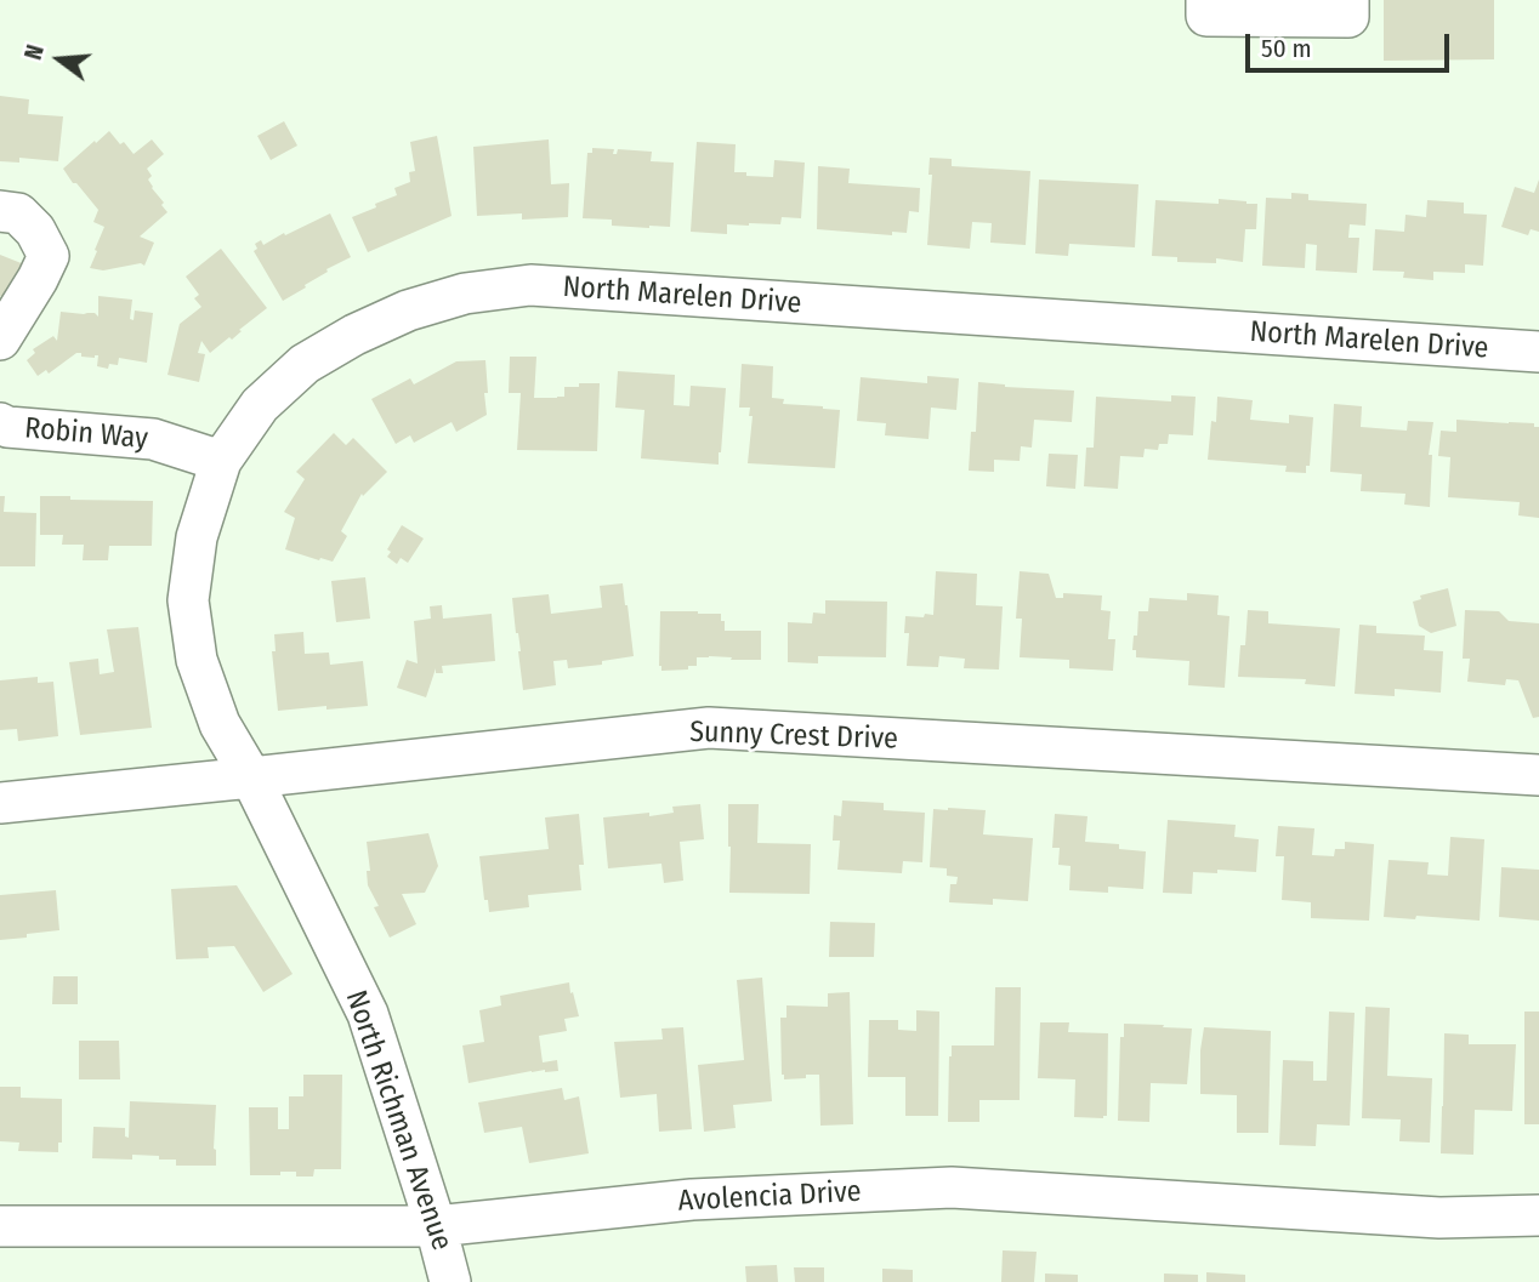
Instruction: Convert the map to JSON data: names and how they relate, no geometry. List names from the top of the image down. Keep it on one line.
{"streets":{"street":["North Marelen Drive","Robin Way","Sunny Crest Drive","North Richman Avenue","Avolencia Drive"]},"crossings":[["North Marelen Drive","Robin Way"],["North Marelen Drive","Sunny Crest Drive"],["North Marelen Drive","North Richman Avenue"],["Sunny Crest Drive","North Richman Avenue"],["North Richman Avenue","Avolencia Drive"]],"scale_bar":"50 m","north":"left"}
